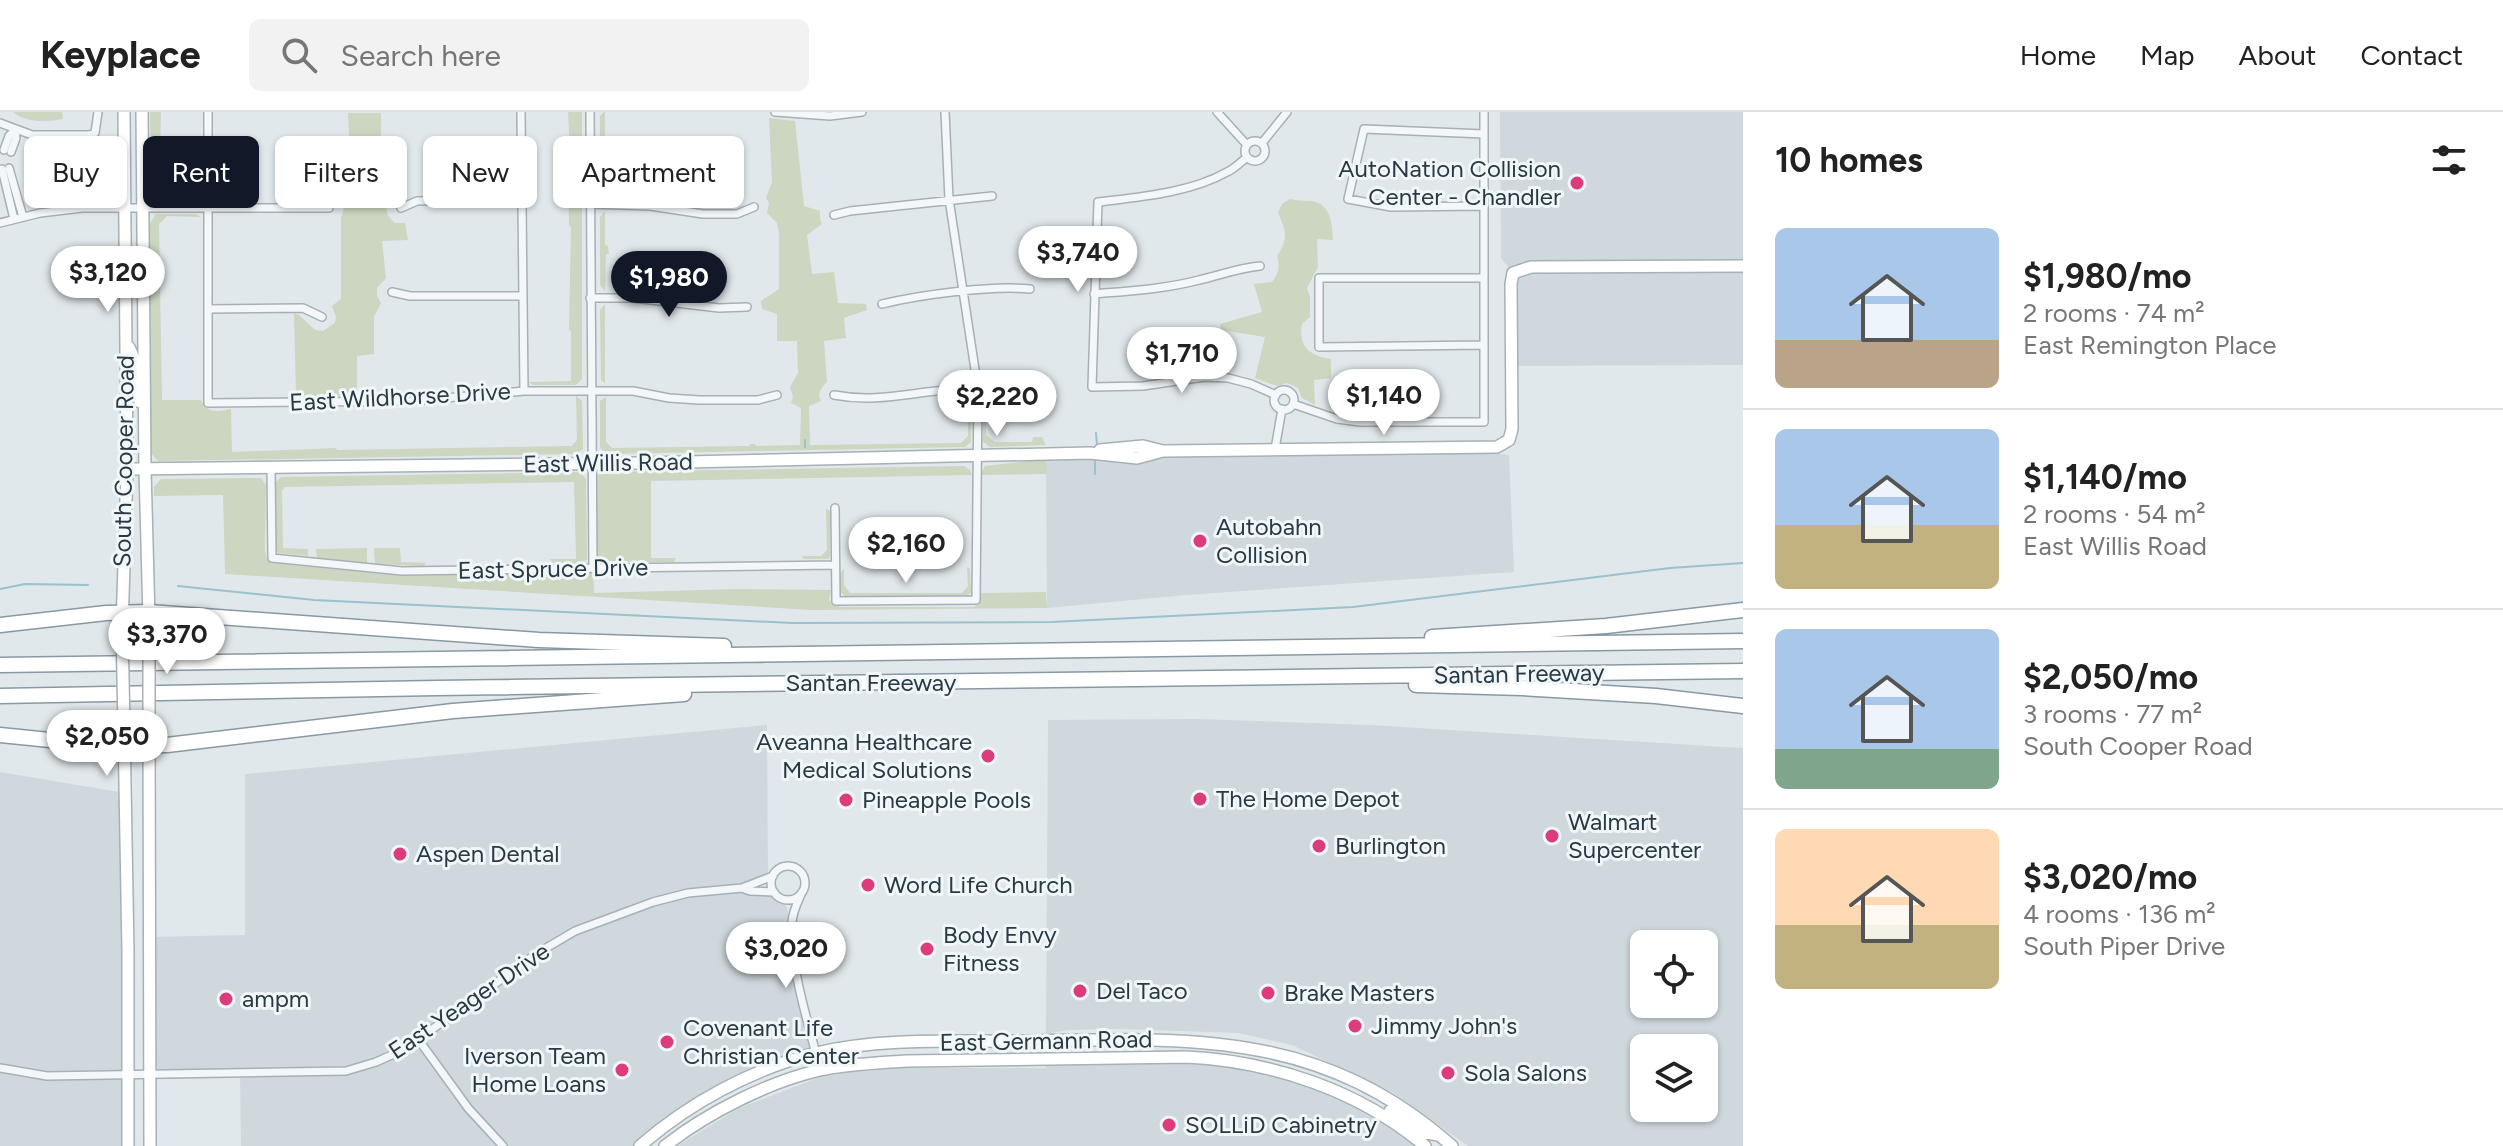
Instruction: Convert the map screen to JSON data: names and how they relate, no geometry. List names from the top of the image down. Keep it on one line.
{"streets":{"highway":["Santan Freeway"],"main road":["South Cooper Road","East Willis Road","East Germann Road"],"street":["East Wildhorse Drive","East Spruce Drive","East Yeager Drive"]},"crossings":[["South Cooper Road","East Willis Road"],["South Cooper Road","East Yeager Drive"],["East Willis Road","East Spruce Drive"]],"places":["AutoNation Collision Center - Chandler","Autobahn Collision","Aveanna Healthcare Medical Solutions","The Home Depot","Pineapple Pools","Walmart Supercenter","Burlington","Aspen Dental","Word Life Church","Body Envy Fitness","Del Taco","Brake Masters","ampm","Jimmy John's","Covenant Life Christian Center","Iverson Team Home Loans","Sola Salons","SOLLiD Cabinetry"],"page":{"header":"Keyplace","search":"Search here","nav":["Home","Map","About","Contact"],"heading":"10 homes","chip":["Buy","Rent","Filters","New","Apartment"],"list":[{"name":"$1,980/mo","note":"2 rooms · 74 m² · East Remington Place"},{"name":"$1,140/mo","note":"2 rooms · 54 m² · East Willis Road"},{"name":"$2,050/mo","note":"3 rooms · 77 m² · South Cooper Road"},{"name":"$3,020/mo","note":"4 rooms · 136 m² · South Piper Drive"}],"price":["$3,740","$3,120","$1,980","$1,710","$1,140","$2,220","$2,160","$3,370","$2,050","$3,020"]}}
